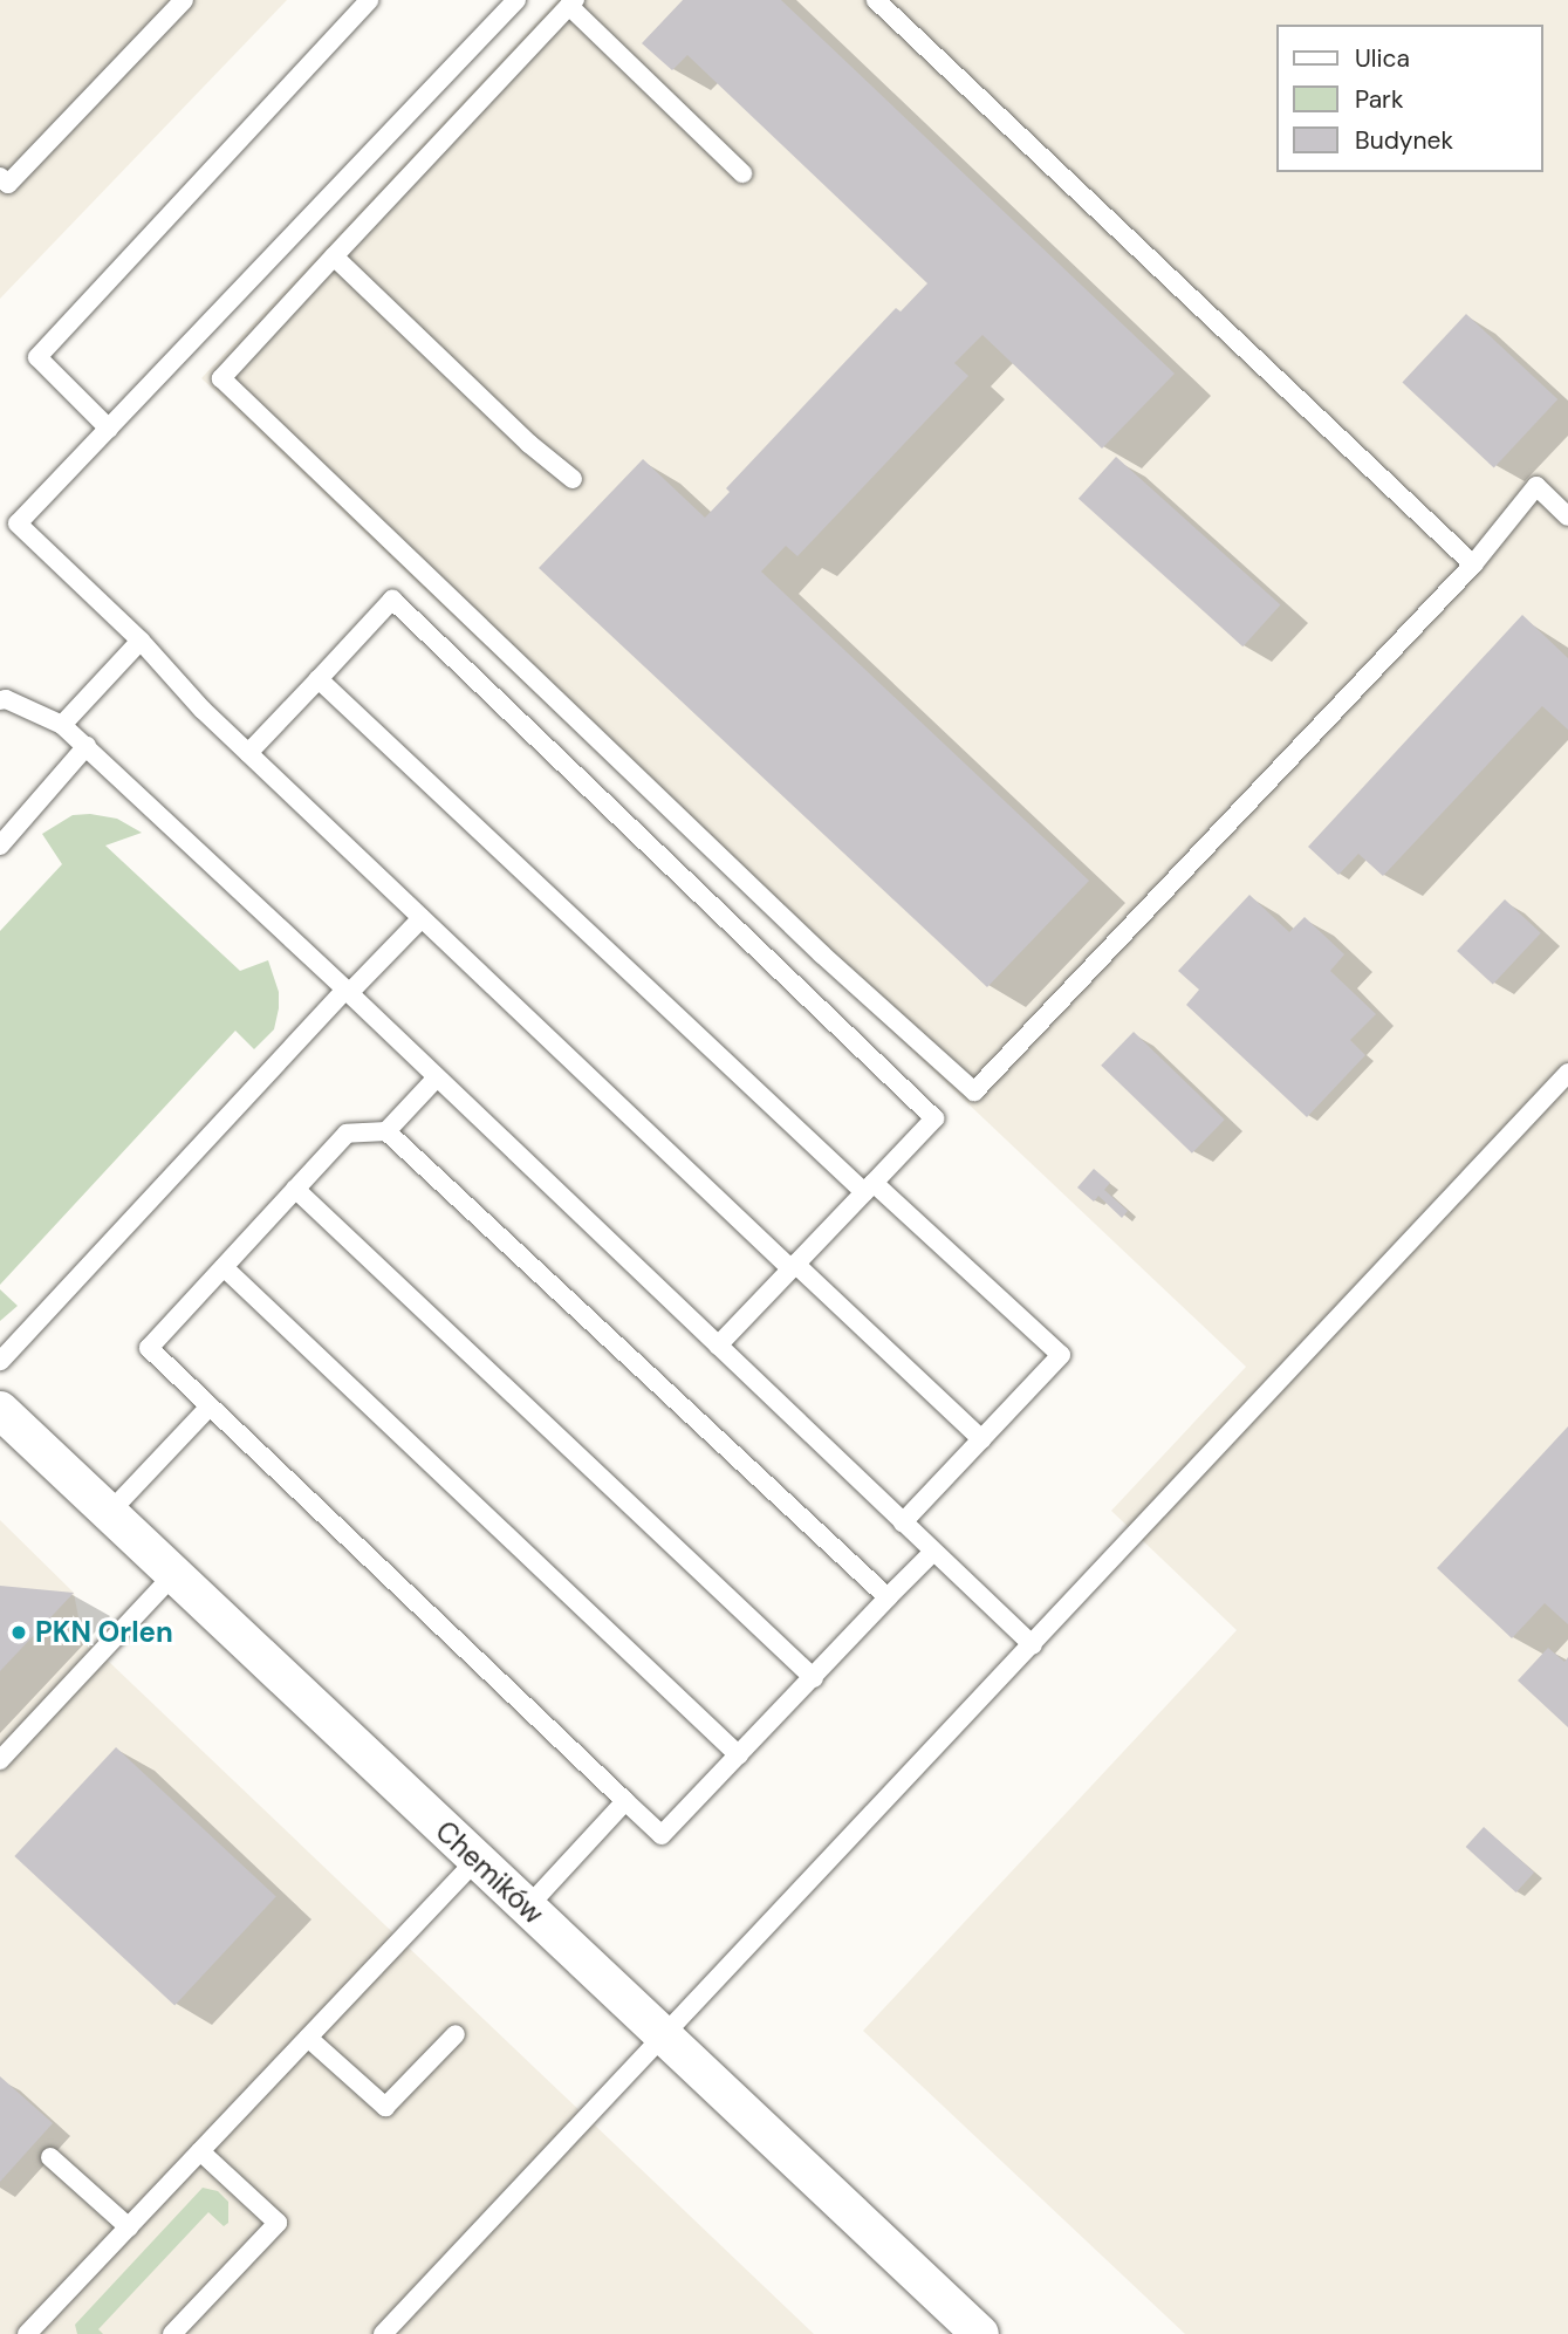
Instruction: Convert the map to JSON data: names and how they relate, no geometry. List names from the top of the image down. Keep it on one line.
{"streets":{"street":["Chemików"]},"places":["PKN Orlen"],"legend":["Ulica","Park","Budynek"]}
